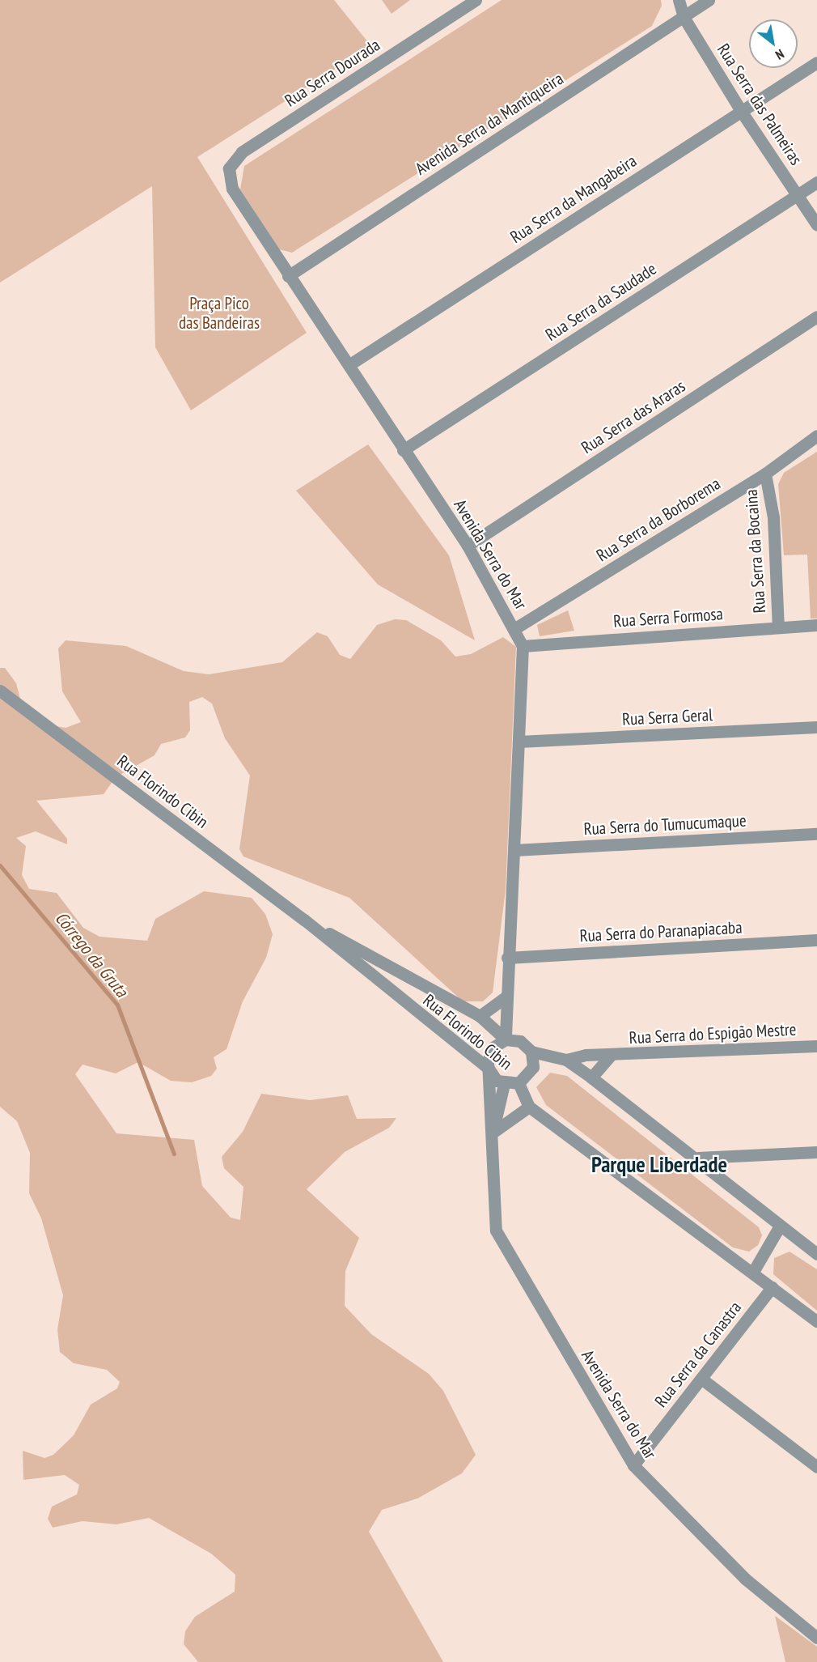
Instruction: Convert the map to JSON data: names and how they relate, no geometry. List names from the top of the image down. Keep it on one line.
{"streets":{"street":["Rua Serra Dourada","Rua Serra das Palmeiras","Avenida Serra da Mantiqueira","Rua Serra da Mangabeira","Rua Serra da Saudade","Rua Serra das Araras","Rua Serra da Borborema","Rua Serra da Bocaina","Avenida Serra do Mar","Rua Serra Formosa","Rua Serra Geral","Rua Florindo Cibin","Rua Serra do Tumucumaque","Rua Serra do Paranapiacaba","Rua Serra do Espigão Mestre","Rua Serra da Canastra"]},"crossings":[["Rua Serra Dourada","Avenida Serra do Mar"],["Rua Serra das Palmeiras","Avenida Serra da Mantiqueira"],["Rua Serra das Palmeiras","Rua Serra da Mangabeira"],["Rua Serra das Palmeiras","Rua Serra da Saudade"],["Avenida Serra da Mantiqueira","Avenida Serra do Mar"],["Rua Serra da Mangabeira","Avenida Serra do Mar"],["Rua Serra da Saudade","Avenida Serra do Mar"],["Rua Serra das Araras","Avenida Serra do Mar"],["Rua Serra da Borborema","Rua Serra da Bocaina"],["Rua Serra da Borborema","Avenida Serra do Mar"],["Rua Serra da Bocaina","Rua Serra Formosa"],["Avenida Serra do Mar","Rua Serra Formosa"],["Avenida Serra do Mar","Rua Serra Geral"],["Avenida Serra do Mar","Rua Florindo Cibin"],["Avenida Serra do Mar","Rua Serra do Tumucumaque"],["Avenida Serra do Mar","Rua Serra do Paranapiacaba"],["Avenida Serra do Mar","Rua Serra da Canastra"],["Rua Florindo Cibin","Rua Serra do Espigão Mestre"],["Rua Florindo Cibin","Rua Serra da Canastra"]],"districts":["Parque Liberdade"],"water":["Córrego da Gruta"],"parks":["Praça Pico das Bandeiras"],"north":"bottom right"}
